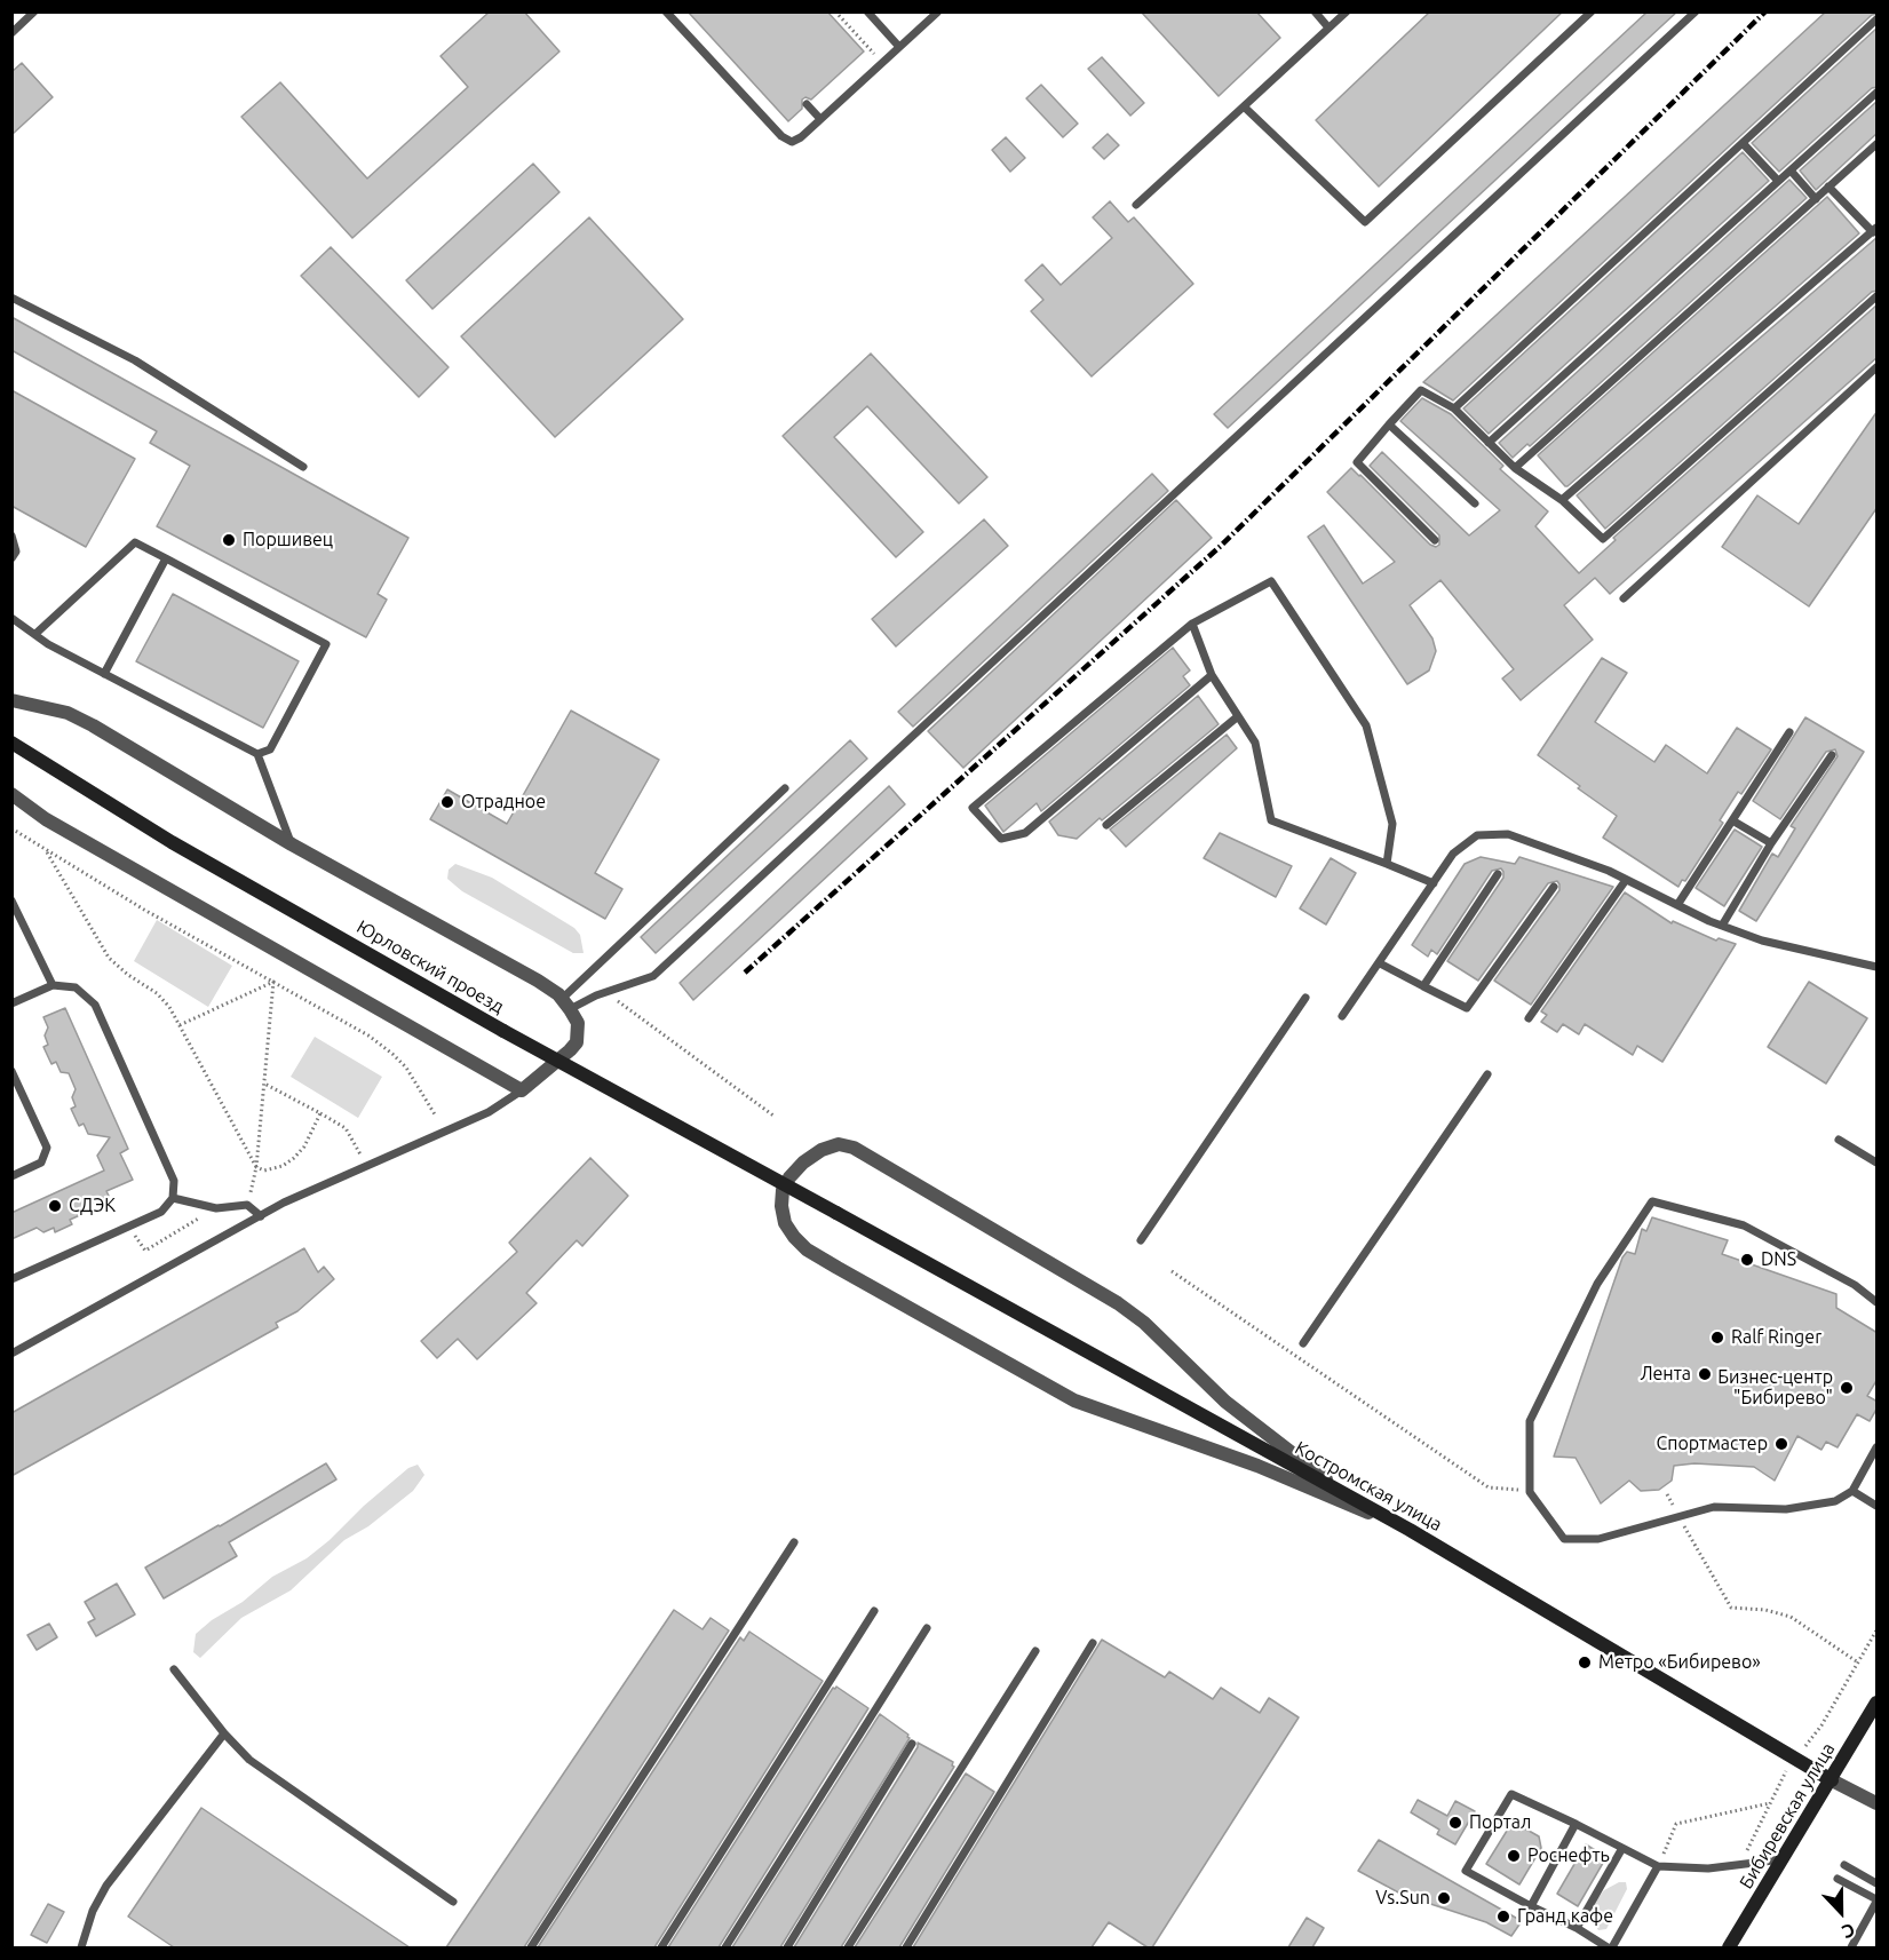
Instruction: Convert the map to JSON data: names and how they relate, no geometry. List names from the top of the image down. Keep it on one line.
{"streets":{"main road":["Юрловский проезд","Костромская улица","Бибиревская улица"]},"crossings":[["Юрловский проезд","Костромская улица"],["Костромская улица","Бибиревская улица"]],"places":["Поршивец","Отрадное","СДЭК","DNS","Ralf Ringer","Лента","Бизнес-центр \"Бибирево\"","Спортмастер","Метро «Бибирево»","Портал","Роснефть","Vs.Sun","Гранд кафе"],"north":"bottom"}
